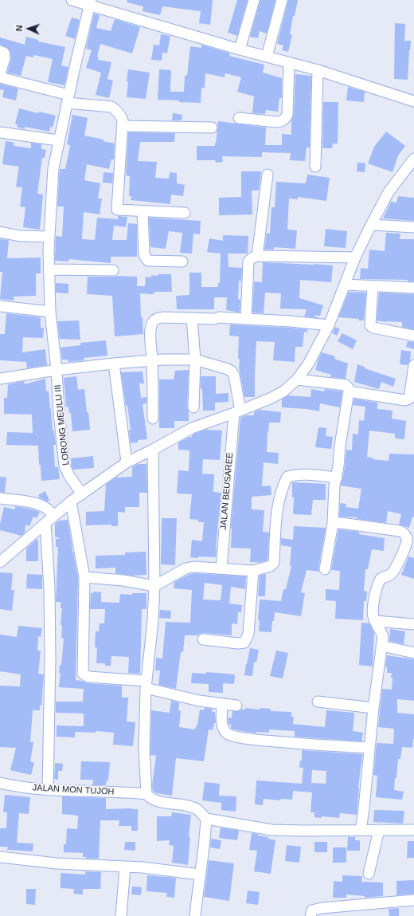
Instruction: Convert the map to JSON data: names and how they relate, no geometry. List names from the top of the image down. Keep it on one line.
{"streets":{"street":["LORONG MEULU III","JALAN BEUSAREE","JALAN MON TUJOH"]},"north":"left"}
